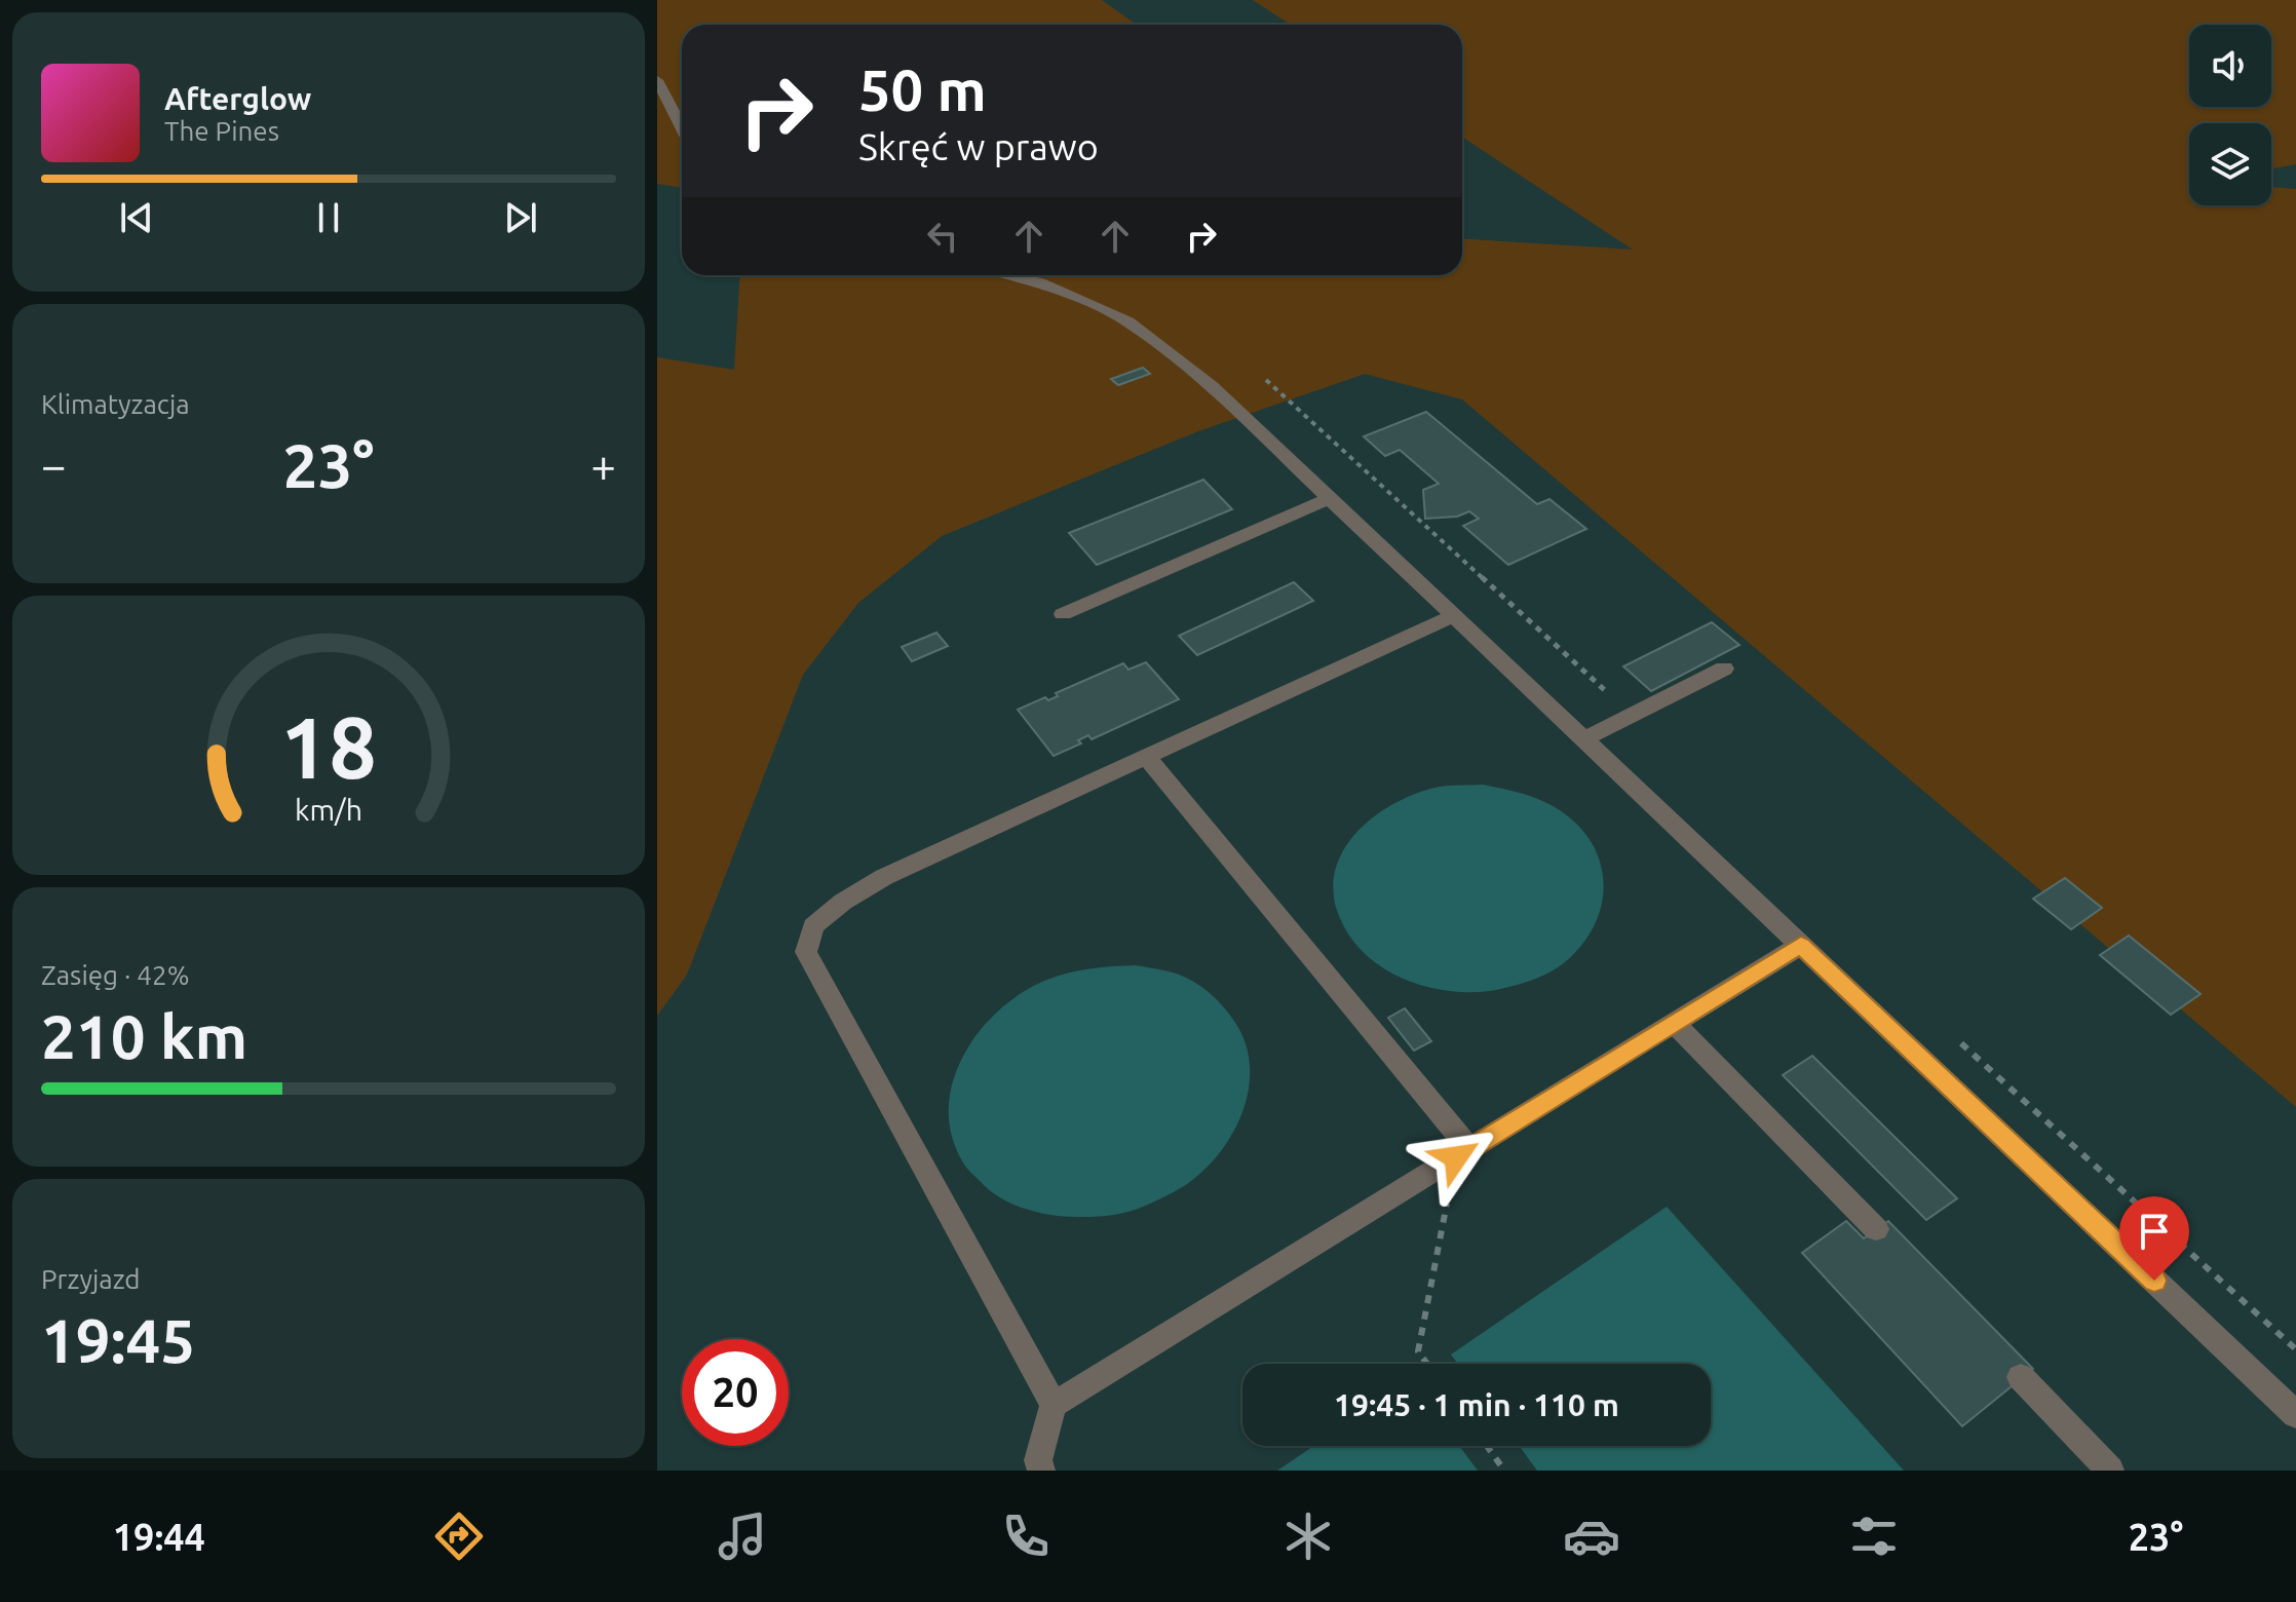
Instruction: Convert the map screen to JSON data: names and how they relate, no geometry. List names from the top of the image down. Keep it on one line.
{"page":{"turn":["50 m","Skręć w prawo"],"song":["Afterglow","The Pines"],"tile":["Klimatyzacja",["Zasięg · 42%","210 km"],["Przyjazd","19:45"]],"heat":["−","23°","+"],"limit":"20","trip":"19:45 · 1 min · 110 m","tabs":["19:44","23°"],"gauge":["18","km/h"]}}
